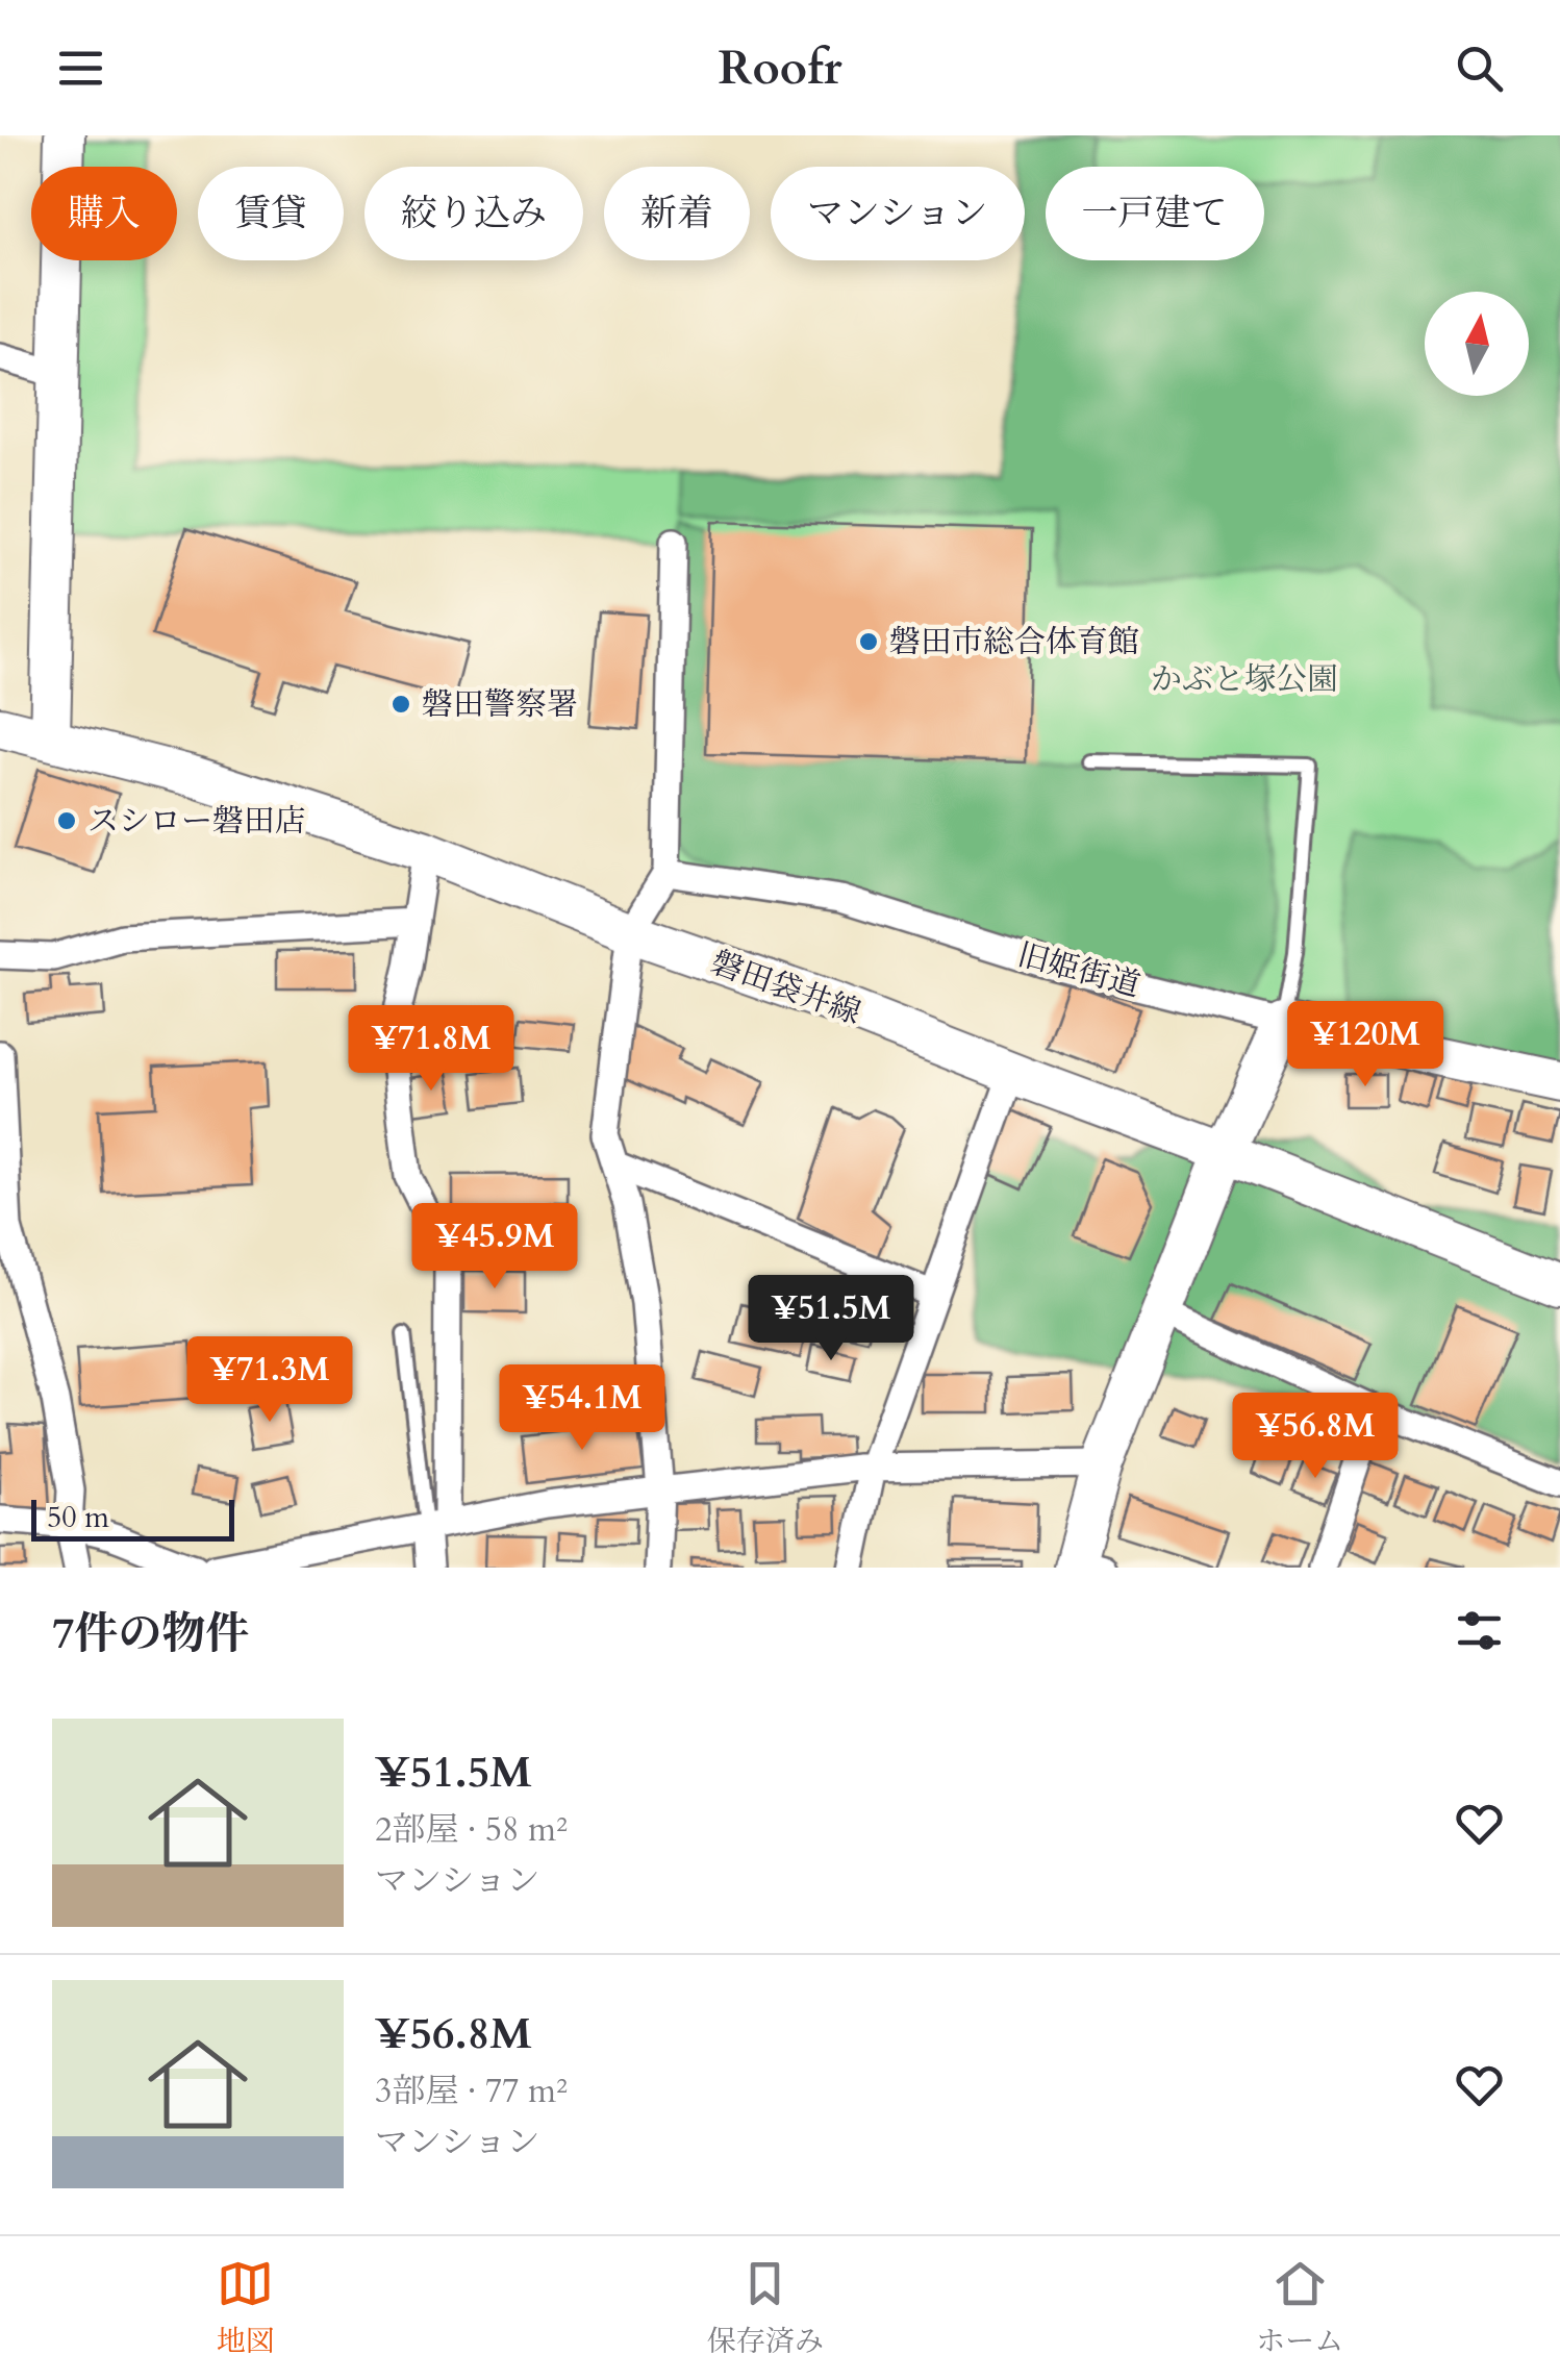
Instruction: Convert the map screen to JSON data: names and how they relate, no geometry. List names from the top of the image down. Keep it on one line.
{"streets":{"main road":["旧姫街道","磐田袋井線"]},"parks":["かぶと塚公園"],"places":["磐田市総合体育館","磐田警察署","スシロー磐田店"],"scale_bar":"50 m","north":"top","page":{"header":"Roofr","chip":["購入","賃貸","絞り込み","新着","マンション","一戸建て"],"price":["¥120M","¥71.8M","¥45.9M","¥51.5M","¥71.3M","¥54.1M","¥56.8M"],"scale":"50 m","heading":"7件の物件","list":[{"name":"¥51.5M","note":"2部屋 · 58 m² · マンション"},{"name":"¥56.8M","note":"3部屋 · 77 m² · マンション"}],"tabs":["地図","保存済み","ホーム"]}}
